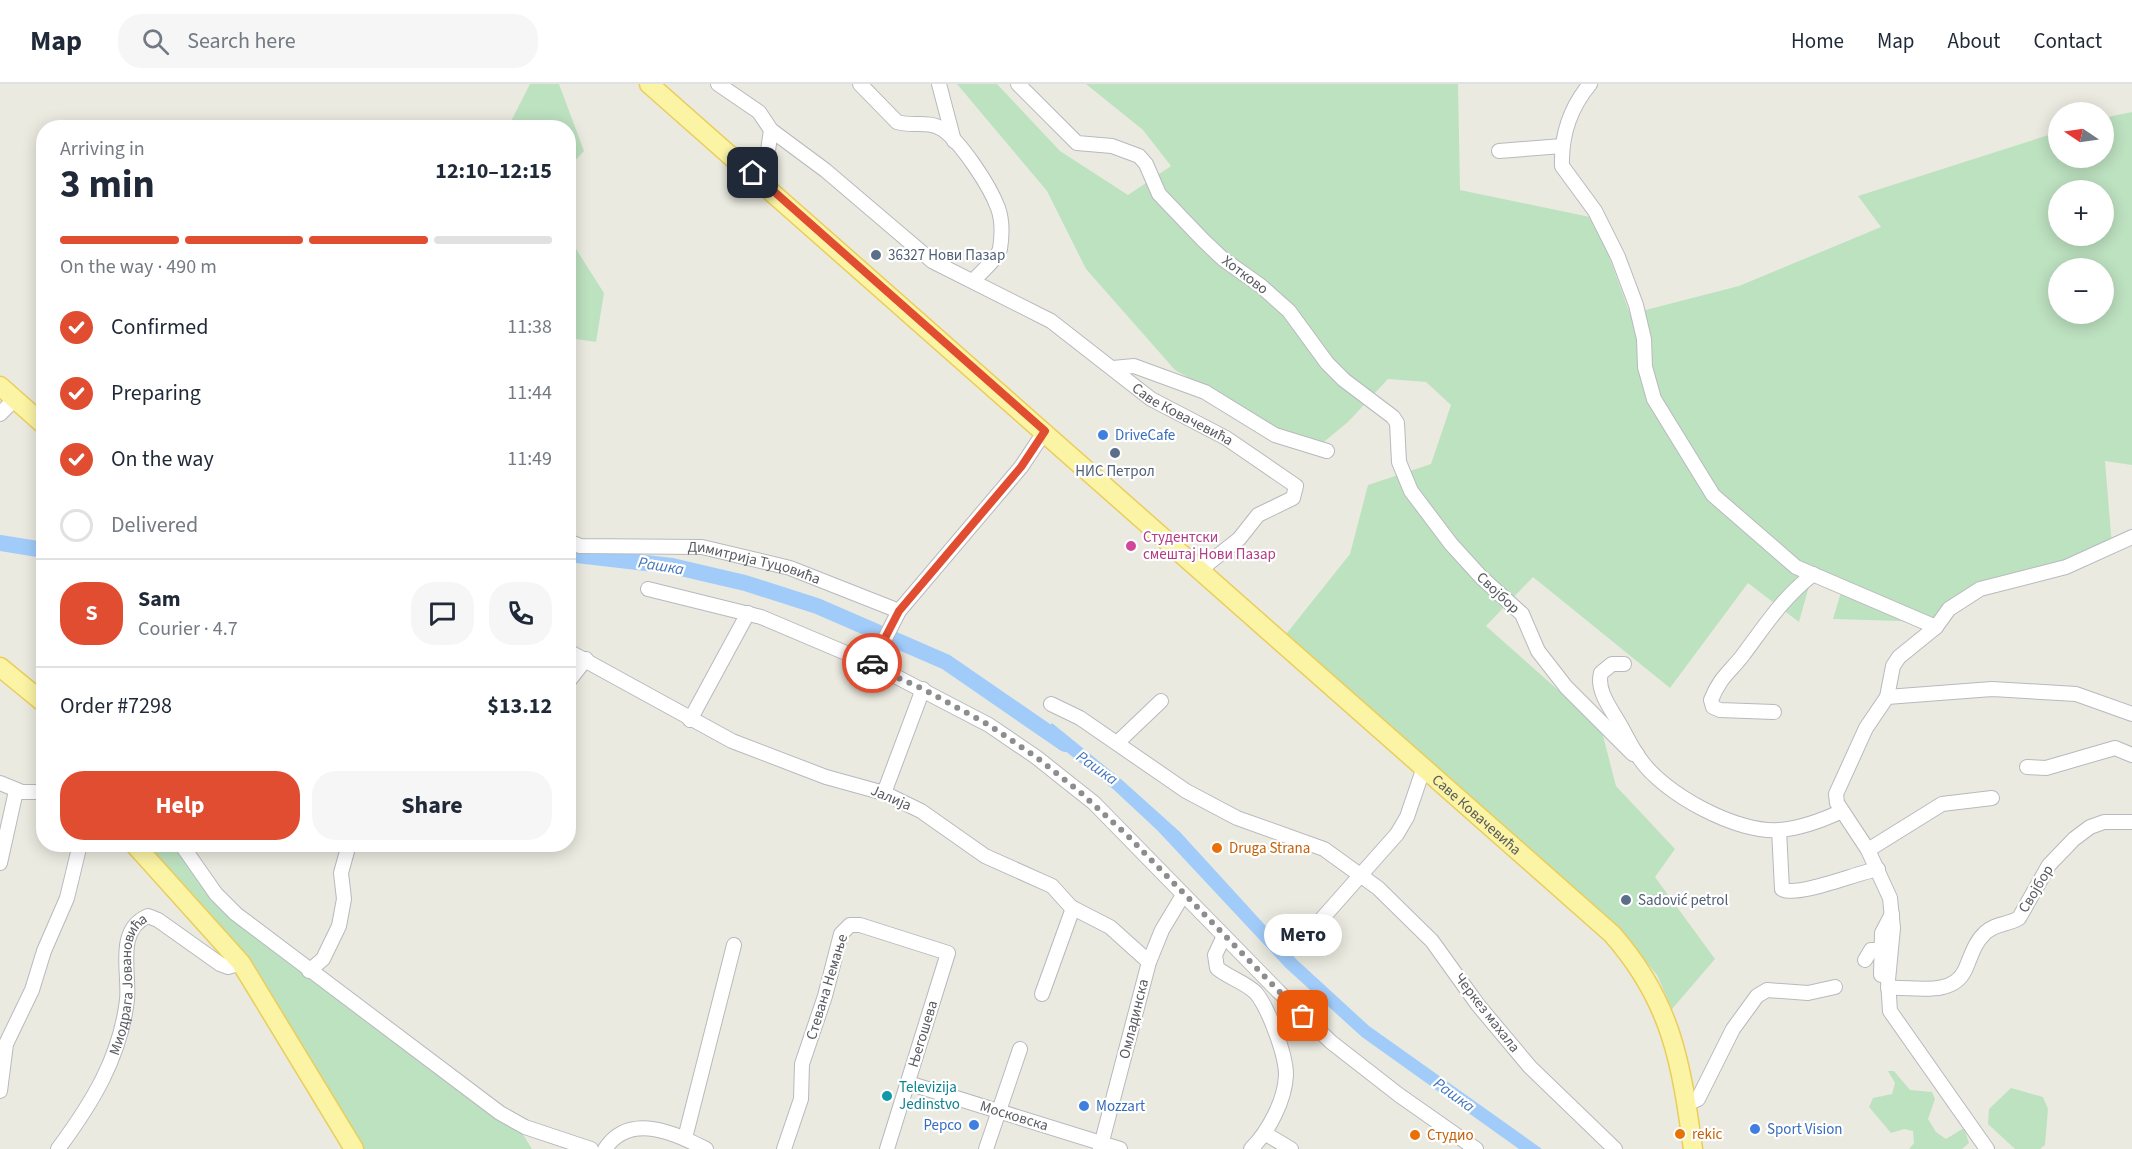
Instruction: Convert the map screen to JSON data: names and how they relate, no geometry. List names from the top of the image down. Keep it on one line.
{"streets":{"main road":["Саве Ковачевића"],"street":["Хотково","Димитрија Туцовића","Својбор","Јалија","Стевана Немање","Миодрага Јовановића","Черкез махала","Омладинска","Његошева","Московска"]},"crossings":[["Хотково","Својбор"],["Јалија","Омладинска"],["Стевана Немање","Његошева"],["Омладинска","Московска"],["Његошева","Московска"]],"water":["Рашка"],"places":["36327 Нови Пазар","DriveCafe","НИС Петрол","Студентски смештај Нови Пазар","Druga Strana","Sadović petrol","Мето","Televizija Jedinstvo","Mozzart","Pepco","Sport Vision","rekic","Студио"],"north":"left","page":{"header":"Map","search":"Search here","nav":["Home","Map","About","Contact"],"map_buttons":["+","−"],"heading":["3 min","Arriving in","12:10–12:15"],"panel":["Sam","Courier · 4.7","Order #7298","$13.12"],"bar":"On the way · 490 m","list":[["Confirmed","11:38"],["Preparing","11:44"],["On the way","11:49"],"Delivered"],"round":"S","buttons":["Help","Share"],"bubble":"Мето"}}
